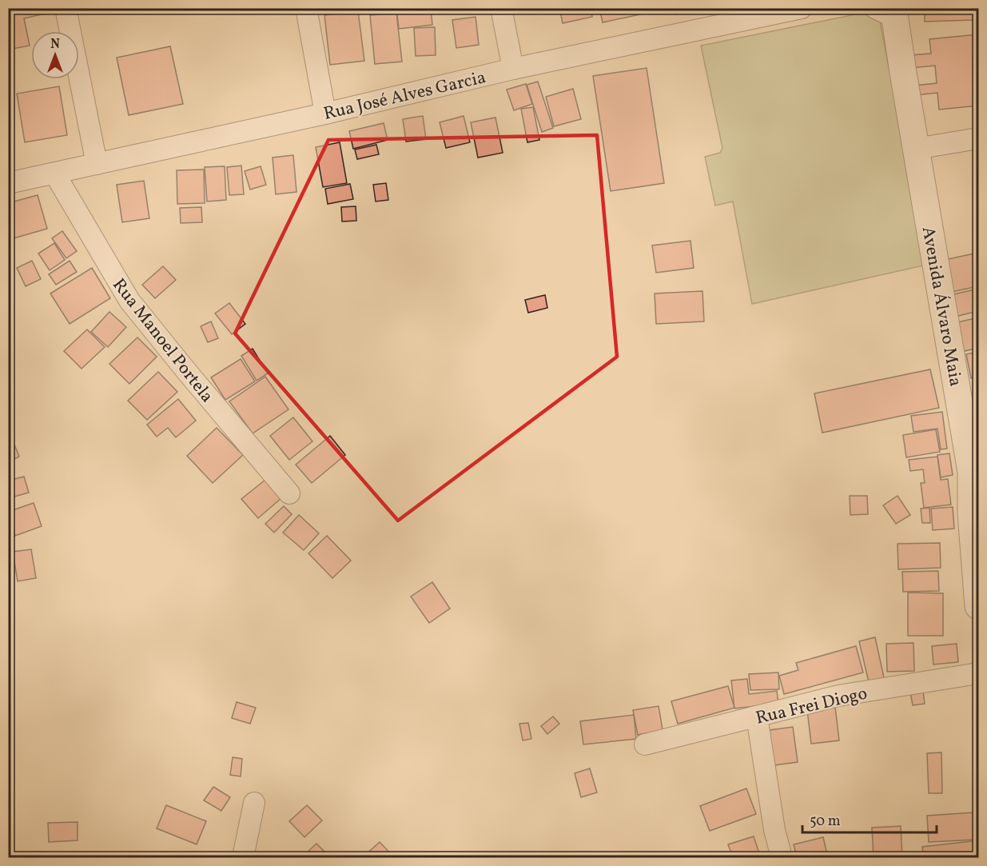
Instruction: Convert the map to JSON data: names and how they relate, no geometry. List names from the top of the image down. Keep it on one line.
{"streets":{"street":["Rua José Alves Garcia","Avenida Álvaro Maia","Rua Manoel Portela","Rua Frei Diogo"]},"crossings":[["Rua José Alves Garcia","Rua Manoel Portela"]],"scale_bar":"50 m","north":"top"}
